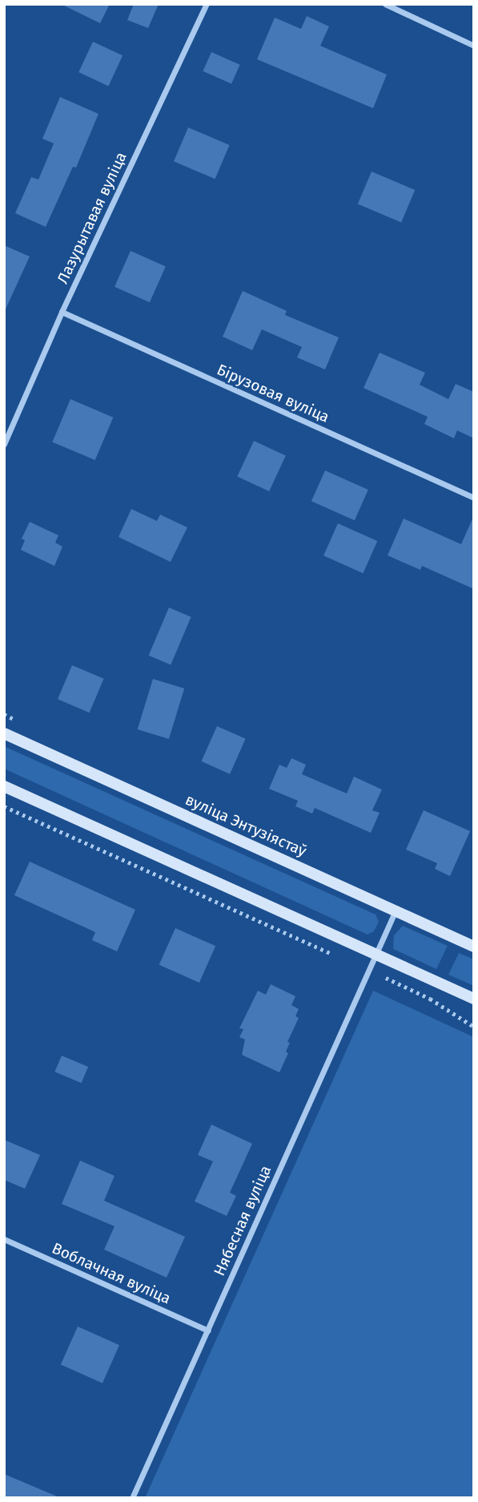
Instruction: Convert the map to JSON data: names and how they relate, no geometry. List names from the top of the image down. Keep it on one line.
{"streets":{"street":["Лазурытавая вуліца","Бірузовая вуліца","вуліца Энтузіястаў","Нябесная вуліца","Воблачная вуліца"]},"crossings":[["Лазурытавая вуліца","Бірузовая вуліца"],["вуліца Энтузіястаў","Нябесная вуліца"],["Нябесная вуліца","Воблачная вуліца"]]}
